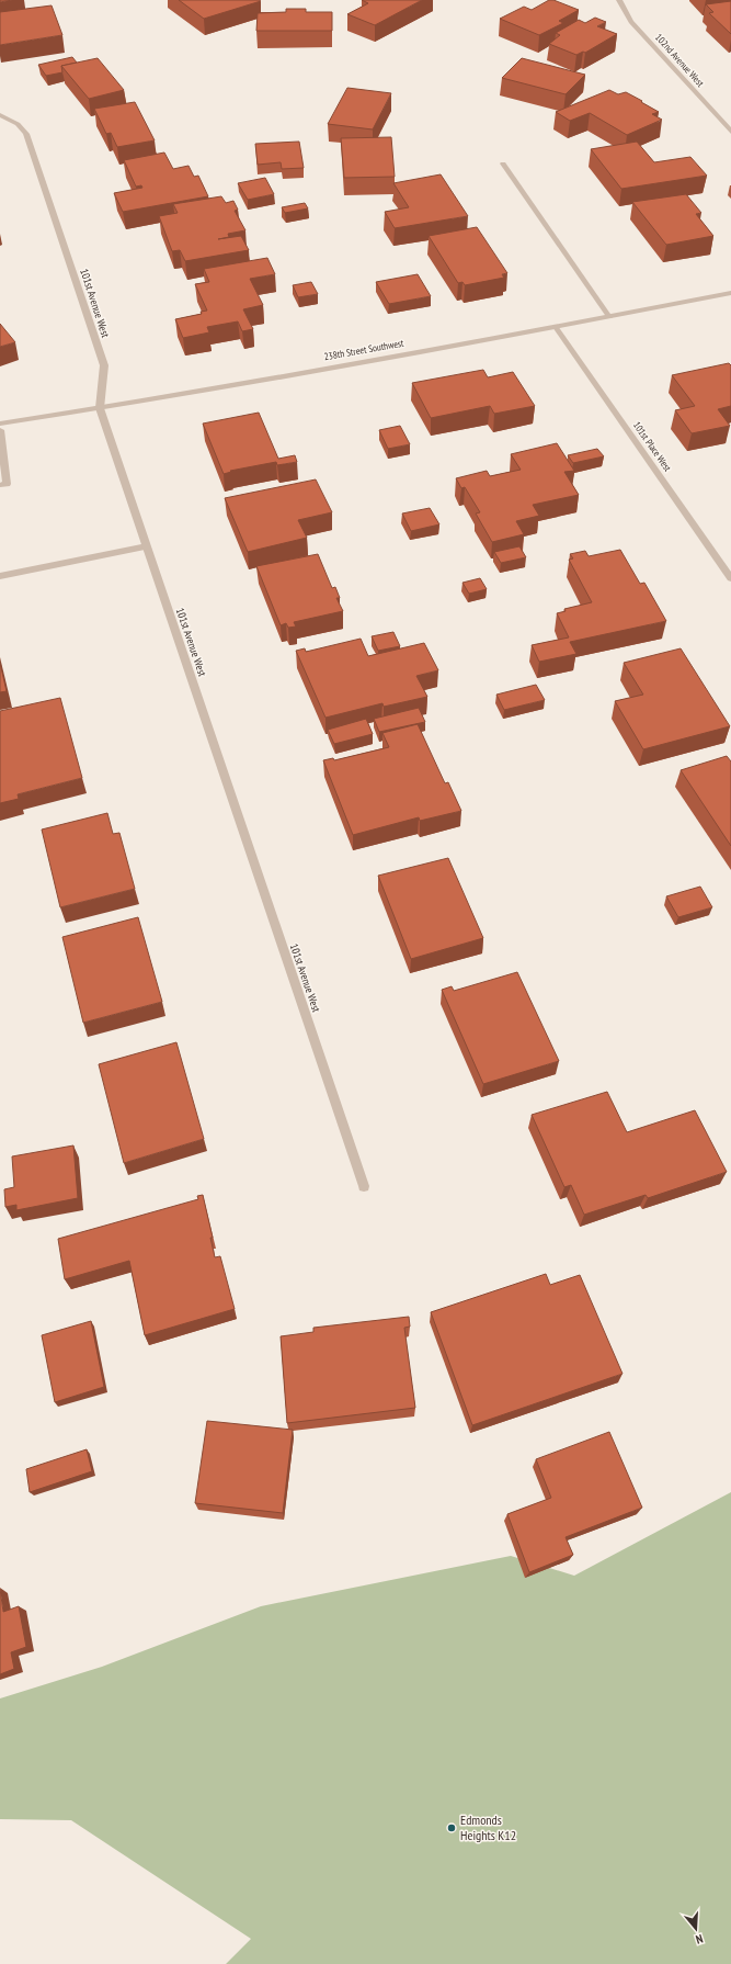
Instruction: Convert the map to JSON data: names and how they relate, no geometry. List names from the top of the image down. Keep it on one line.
{"streets":{"street":["102nd Avenue West","101st Avenue West","238th Street Southwest","101st Place West"]},"crossings":[["101st Avenue West","238th Street Southwest"],["238th Street Southwest","101st Place West"]],"places":["Edmonds Heights K12"],"north":"bottom"}
